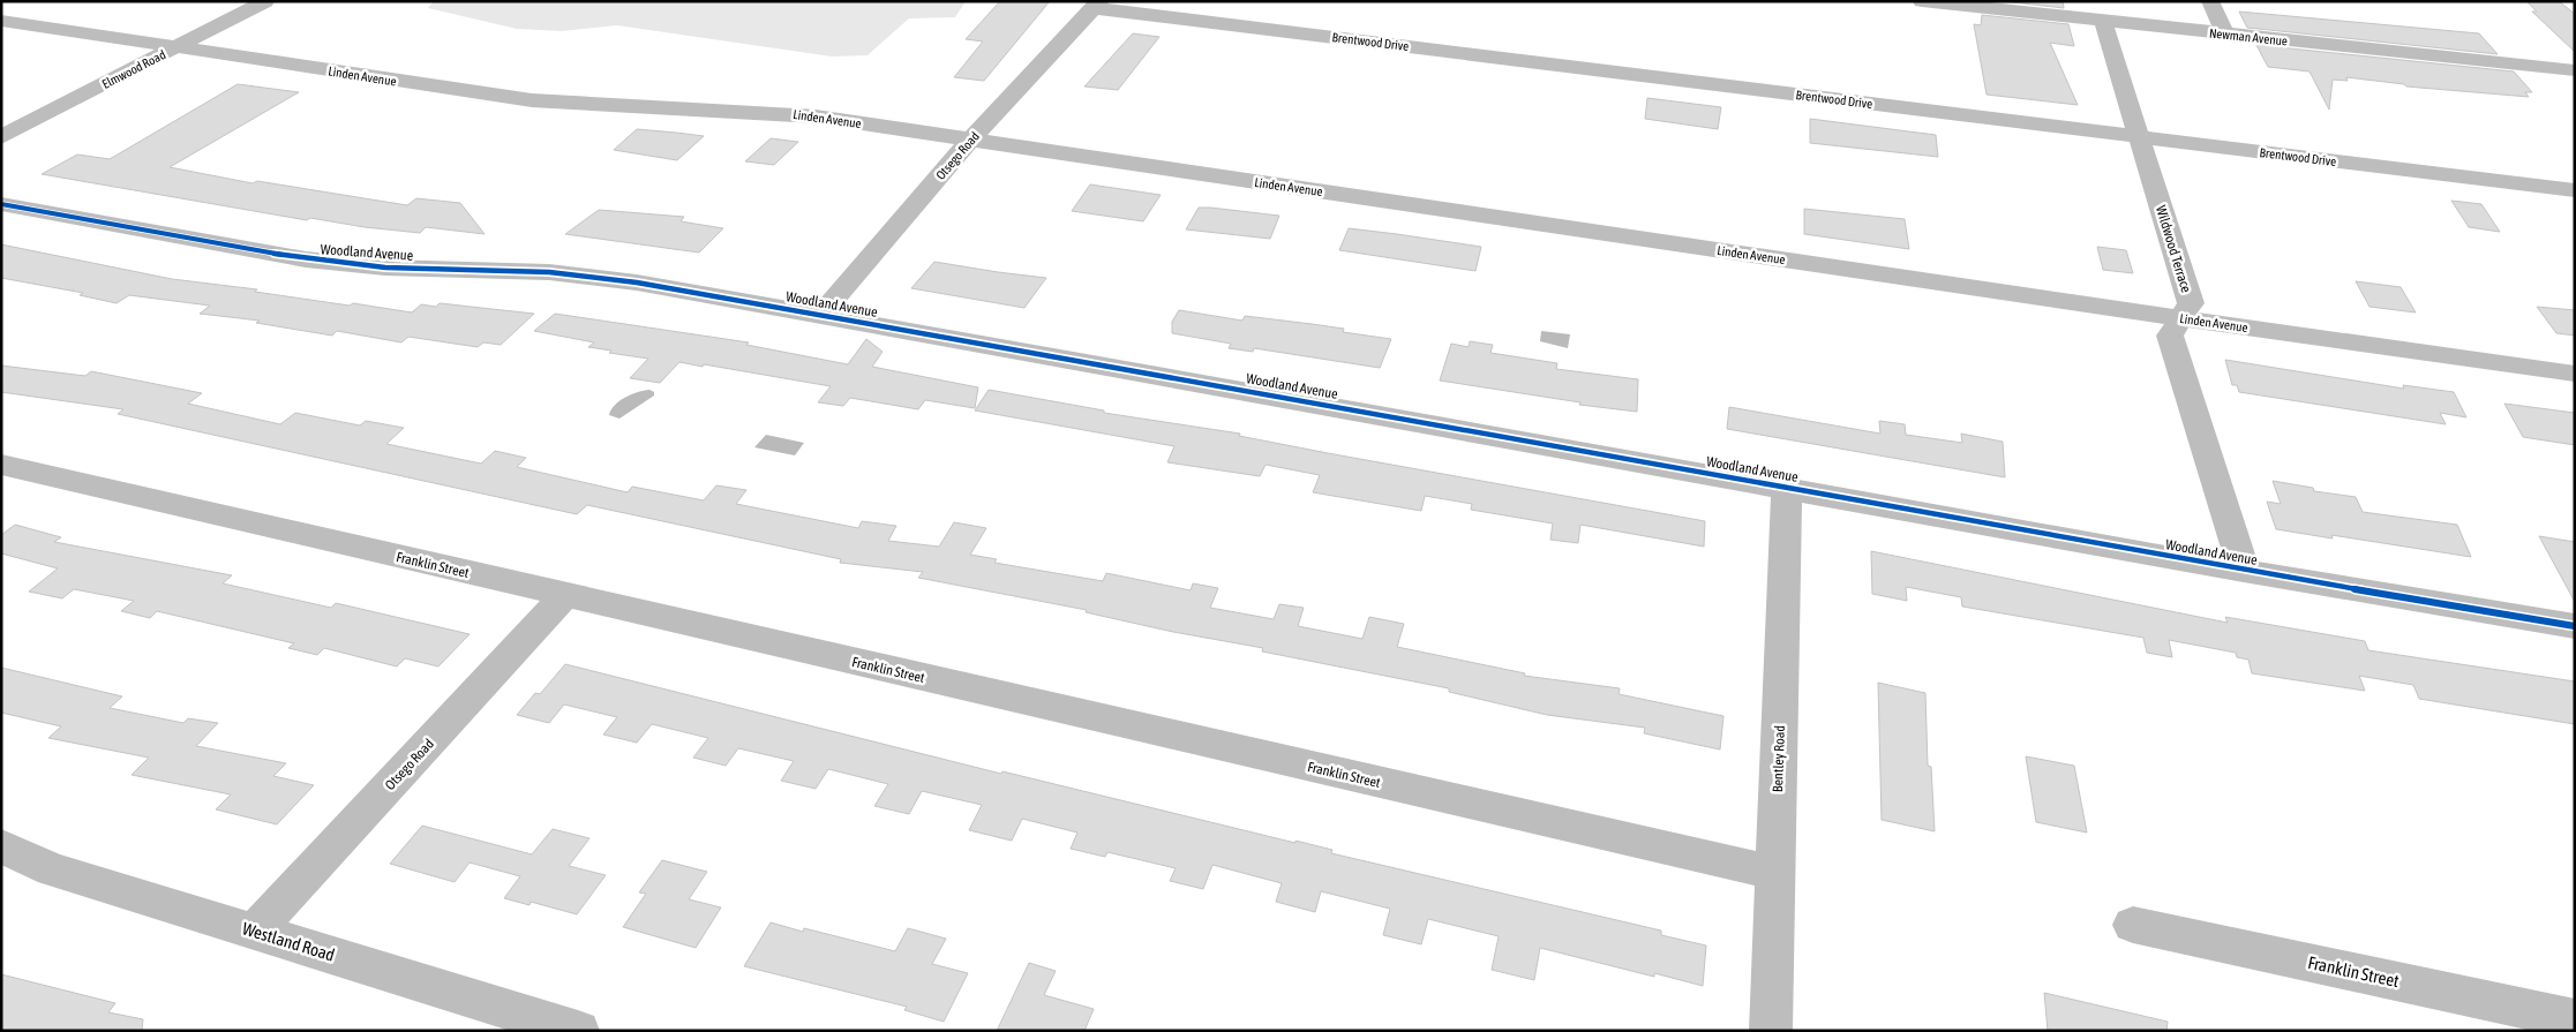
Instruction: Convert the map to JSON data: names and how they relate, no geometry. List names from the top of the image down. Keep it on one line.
{"streets":{"street":["Newman Avenue","Brentwood Drive","Elmwood Road","Linden Avenue","Otsego Road","Wildwood Terrace","Woodland Avenue","Franklin Street","Bentley Road","Westland Road"]},"crossings":[["Newman Avenue","Wildwood Terrace"],["Brentwood Drive","Otsego Road"],["Brentwood Drive","Wildwood Terrace"],["Elmwood Road","Linden Avenue"],["Linden Avenue","Otsego Road"],["Linden Avenue","Wildwood Terrace"],["Otsego Road","Woodland Avenue"],["Otsego Road","Franklin Street"],["Otsego Road","Westland Road"],["Wildwood Terrace","Woodland Avenue"],["Woodland Avenue","Bentley Road"],["Franklin Street","Bentley Road"]]}
